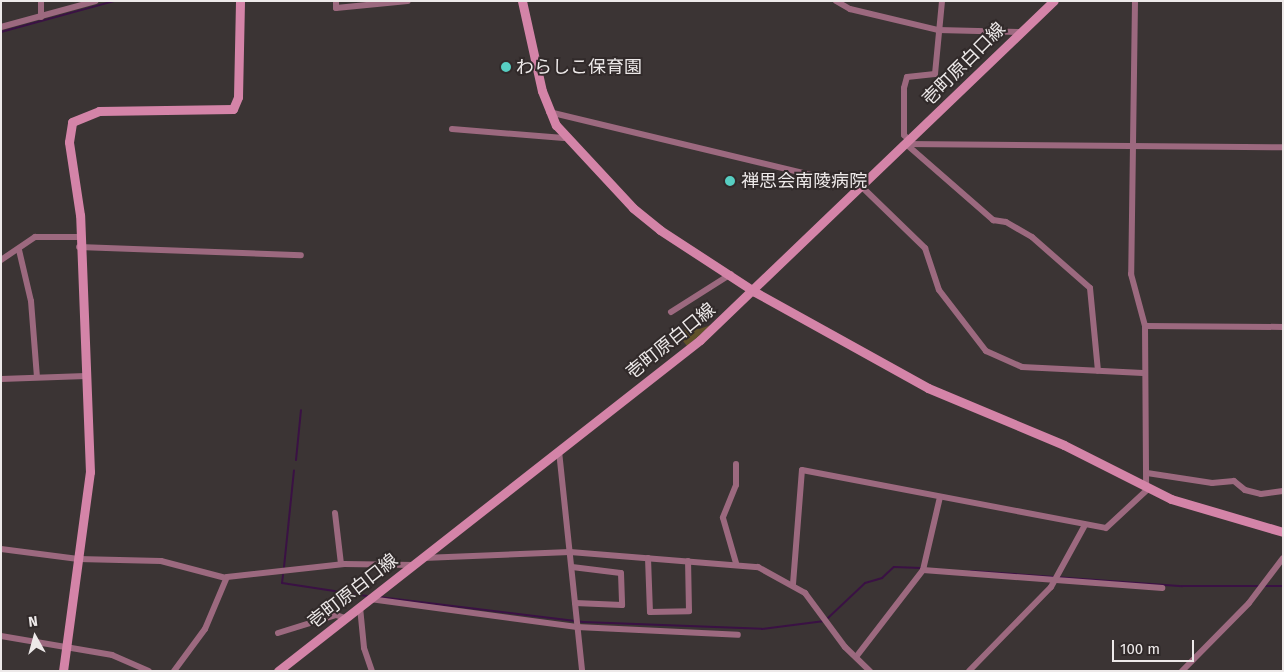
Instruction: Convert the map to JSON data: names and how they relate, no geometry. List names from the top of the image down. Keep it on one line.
{"streets":{"street":["壱町原白口線"]},"places":["わらしこ保育園","禅思会南陵病院"],"scale_bar":"100 m","north":"top"}
